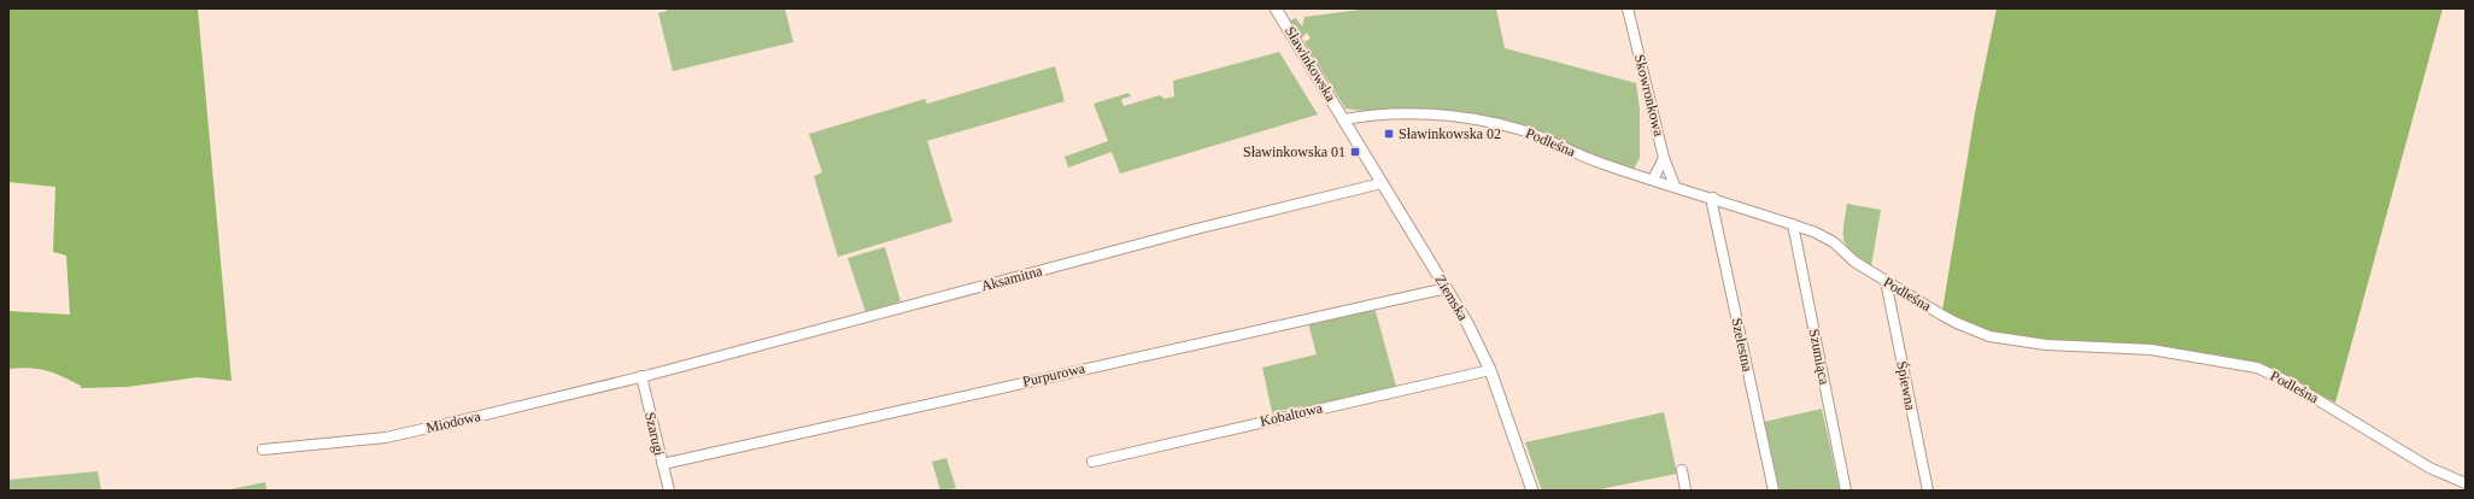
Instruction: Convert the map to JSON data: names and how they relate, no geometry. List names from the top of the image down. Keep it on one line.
{"streets":{"street":["Sławinkowska","Skowronkowa","Podleśna","Aksamitna","Ziemska","Szelestna","Szumiąca","Purpurowa","Śpiewna","Kobaltowa","Miodowa","Szarugi"]},"crossings":[["Sławinkowska","Podleśna"],["Sławinkowska","Ziemska"],["Skowronkowa","Podleśna"],["Podleśna","Ziemska"],["Podleśna","Szelestna"],["Podleśna","Szumiąca"],["Podleśna","Śpiewna"],["Aksamitna","Ziemska"],["Aksamitna","Miodowa"],["Aksamitna","Szarugi"],["Ziemska","Purpurowa"],["Ziemska","Kobaltowa"],["Purpurowa","Szarugi"],["Miodowa","Szarugi"]],"places":{"transit":["Sławinkowska 02","Sławinkowska 01"]}}
